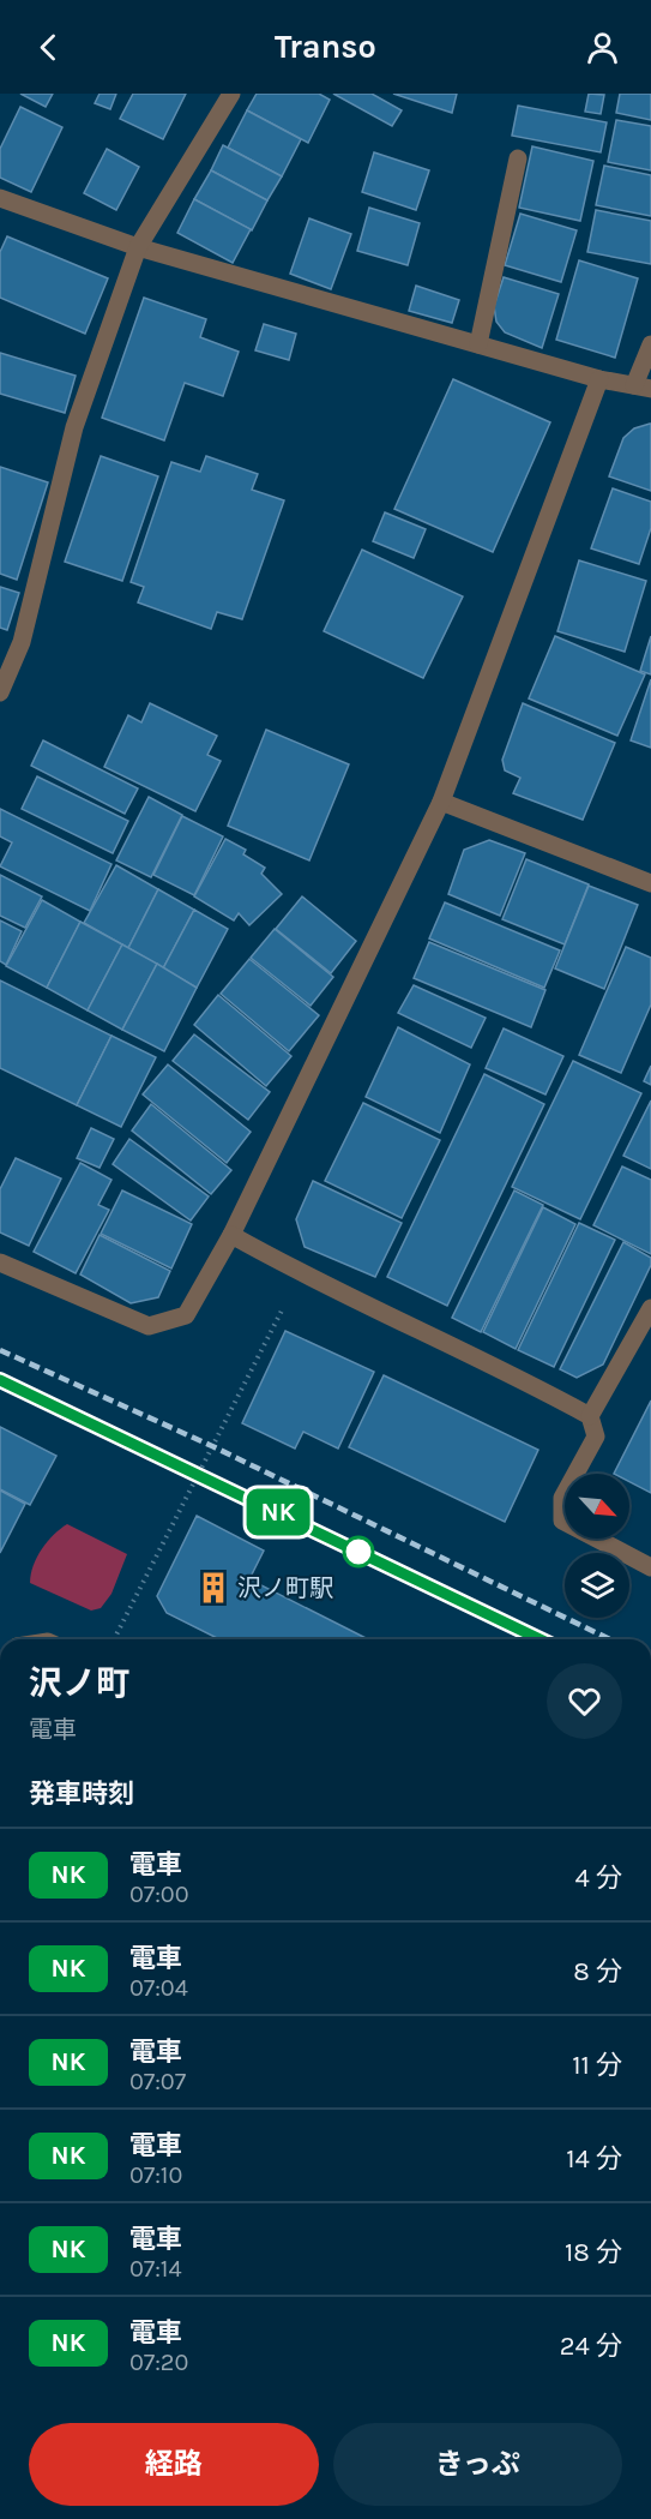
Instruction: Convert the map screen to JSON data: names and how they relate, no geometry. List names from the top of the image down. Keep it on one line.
{"places":{"building":["沢ノ町駅"]},"north":"bottom right","page":{"header":"Transo","on_map":"NK","heading":[["沢ノ町","電車"],"発車時刻"],"list":[{"mark":"NK","name":"電車","note":"07:00","value":"4 分"},{"mark":"NK","name":"電車","note":"07:04","value":"8 分"},{"mark":"NK","name":"電車","note":"07:07","value":"11 分"},{"mark":"NK","name":"電車","note":"07:10","value":"14 分"},{"mark":"NK","name":"電車","note":"07:14","value":"18 分"},{"mark":"NK","name":"電車","note":"07:20","value":"24 分"}],"buttons":["経路","きっぷ"]}}
